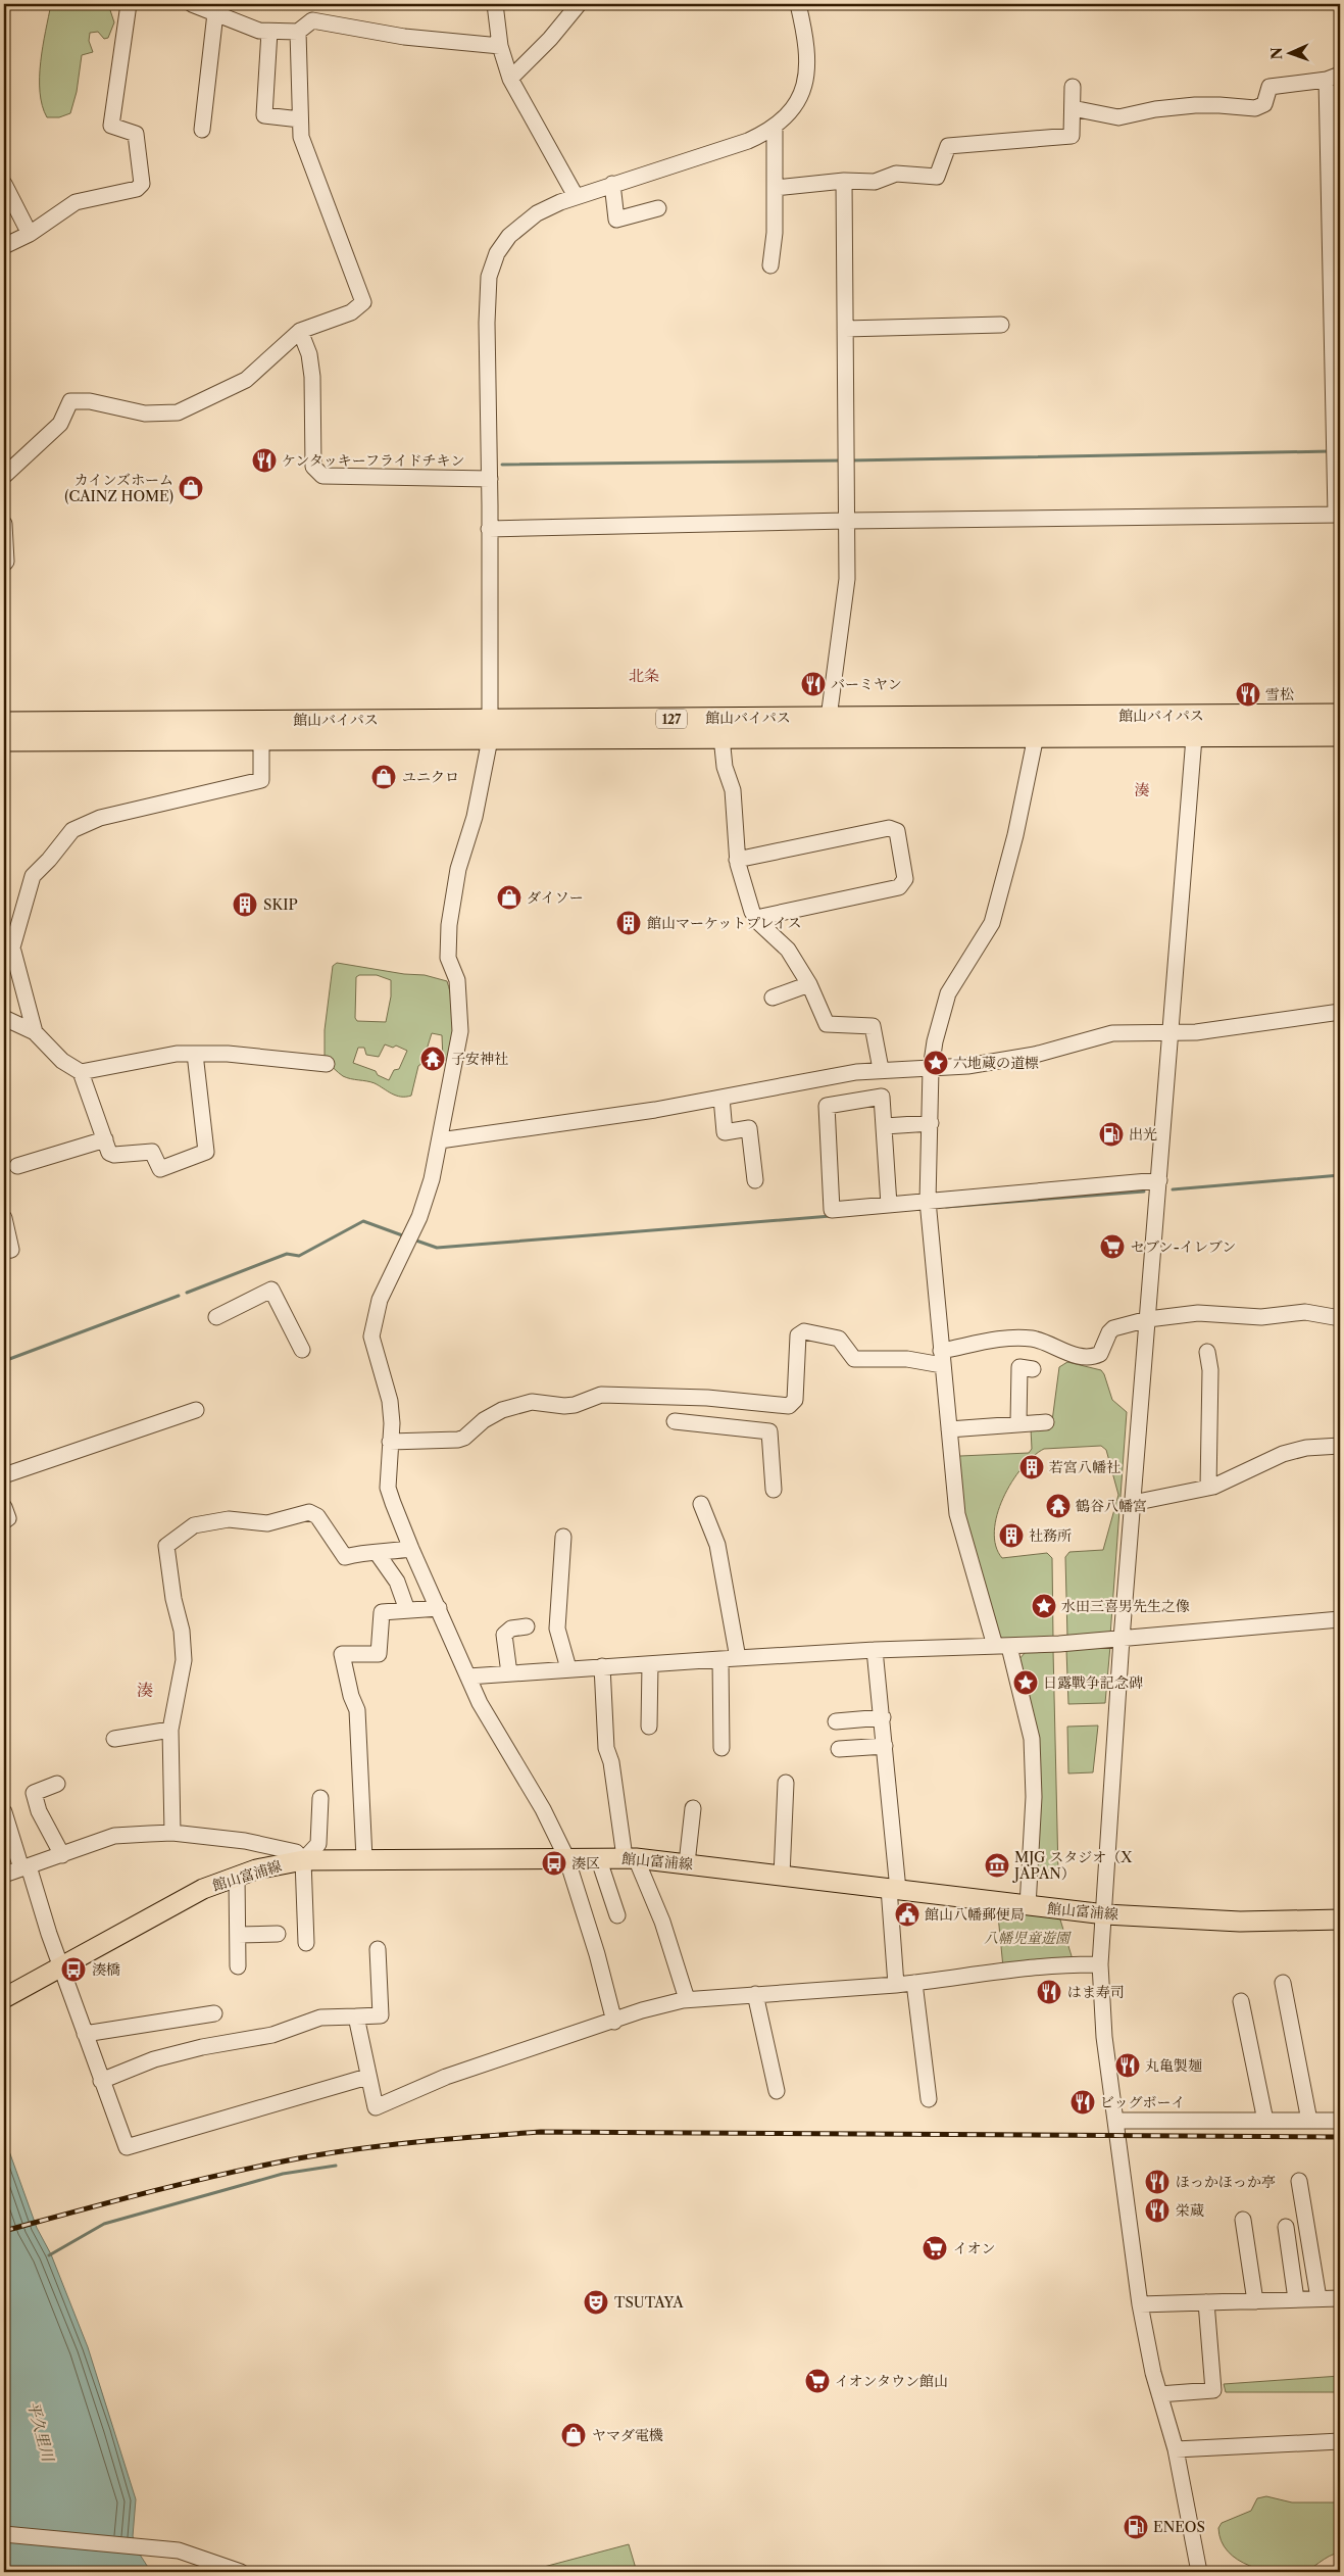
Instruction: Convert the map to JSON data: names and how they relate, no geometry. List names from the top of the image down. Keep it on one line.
{"streets":{"highway":["館山バイパス","127"],"main road":["館山富浦線"]},"districts":["北条","湊","湊"],"water":["平久里川"],"parks":["八幡児童遊園"],"places":{"restaurant":["ケンタッキーフライドチキン","バーミヤン","雪松","はま寿司","丸亀製麺","ビッグボーイ","ほっかほっか亭","栄蔵"],"shop":["カインズホーム (CAINZ HOME)","ユニクロ","ダイソー","ヤマダ電機"],"building":["SKIP","館山マーケットプレイス","若宮八幡社","社務所"],"temple":["子安神社","鶴谷八幡宮"],"place":["六地蔵の道標","水田三喜男先生之像","日露戰争記念碑"],"fuel station":["出光","ENEOS"],"supermarket":["セブン-イレブン","イオン","イオンタウン館山"],"bus stop":["湊区","湊橋"],"museum":["MJG スタジオ（X JAPAN）"],"public building":["館山八幡郵便局"],"theatre":["TSUTAYA"]},"north":"left"}
